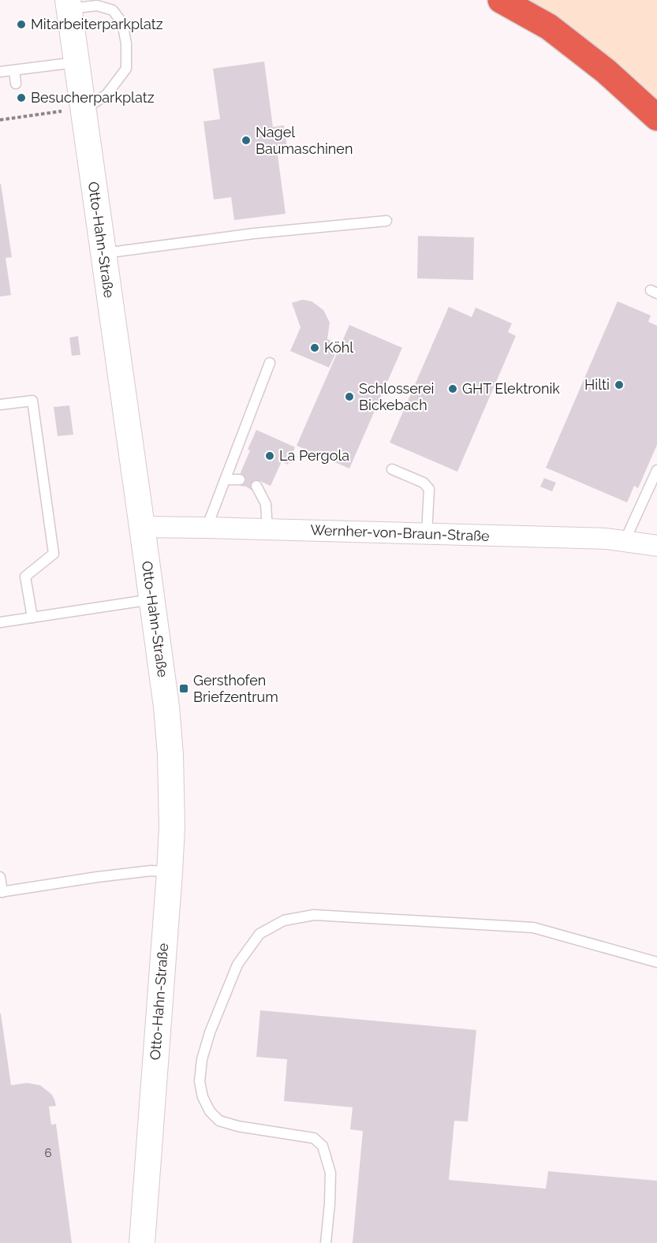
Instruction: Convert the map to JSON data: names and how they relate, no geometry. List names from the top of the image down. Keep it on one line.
{"streets":{"street":["Otto-Hahn-Straße","Wernher-von-Braun-Straße"]},"crossings":[["Otto-Hahn-Straße","Wernher-von-Braun-Straße"]],"places":{"other":["Mitarbeiterparkplatz","Besucherparkplatz","Nagel Baumaschinen","Köhl","Hilti","GHT Elektronik","Schlosserei Bickebach","La Pergola"],"transit":["Gersthofen Briefzentrum"]},"house_numbers":["6"]}
